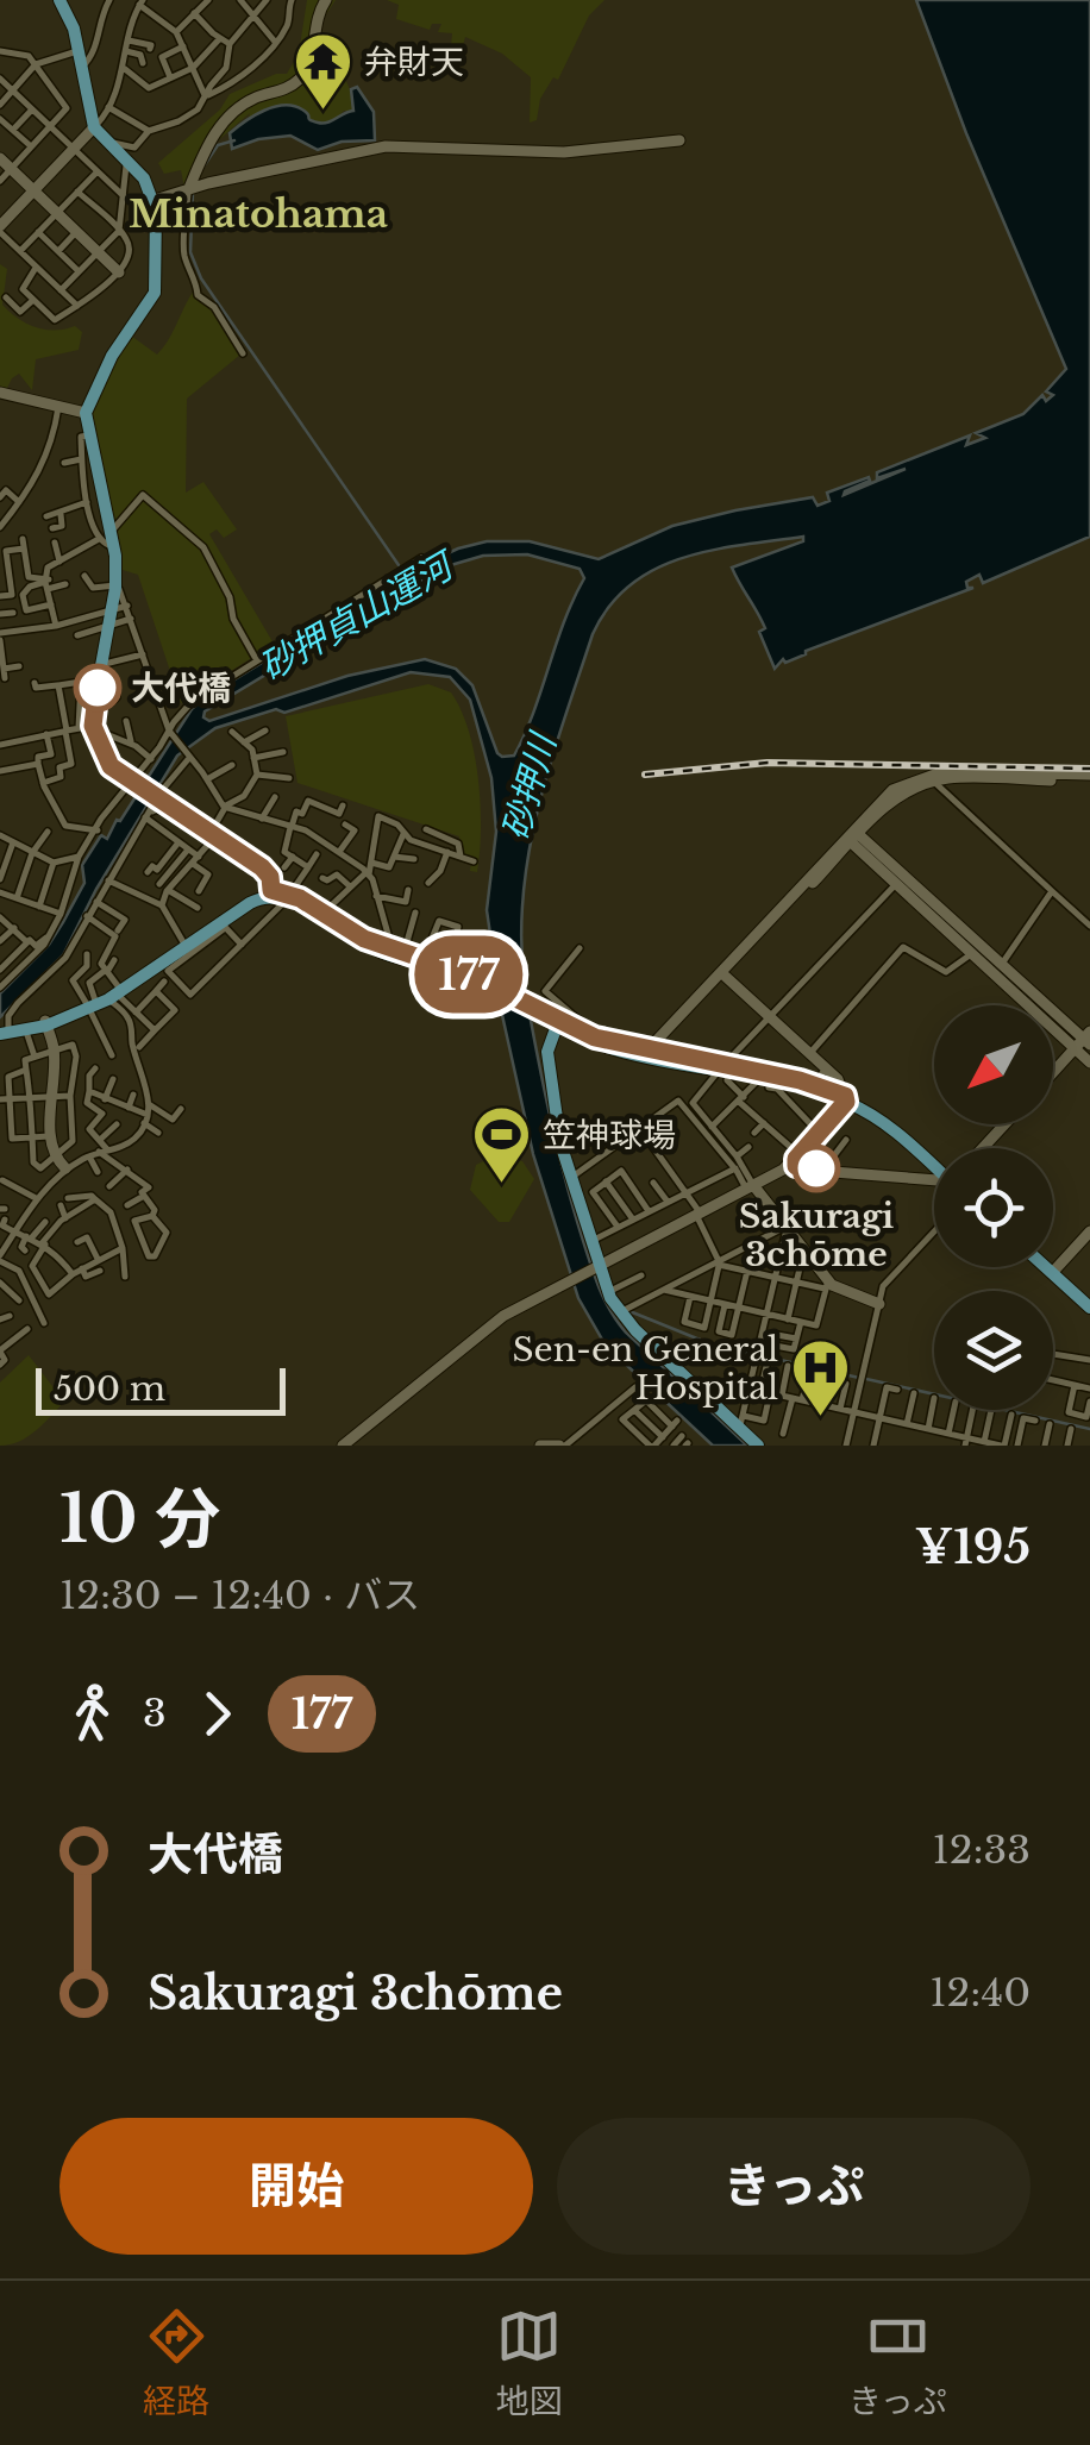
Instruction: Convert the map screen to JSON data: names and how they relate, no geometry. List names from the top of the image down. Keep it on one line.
{"districts":["Minatohama"],"water":["砂押貞山運河","砂押川"],"places":{"temple":["弁財天"],"other":["大代橋","Sakuragi 3chōme"],"sports":["笠神球場"],"hospital":["Sen-en General Hospital"]},"lines":["bus line 177"],"scale_bar":"500 m","north":"bottom left","page":{"on_map":"177","scale":"500 m","heading":["10 分","12:30 – 12:40 · バス","¥195"],"legs":["3","177"],"list":[{"name":"大代橋","value":"12:33"},{"name":"Sakuragi 3chōme","value":"12:40"}],"buttons":["開始","きっぷ"],"tabs":["経路","地図","きっぷ"]}}
